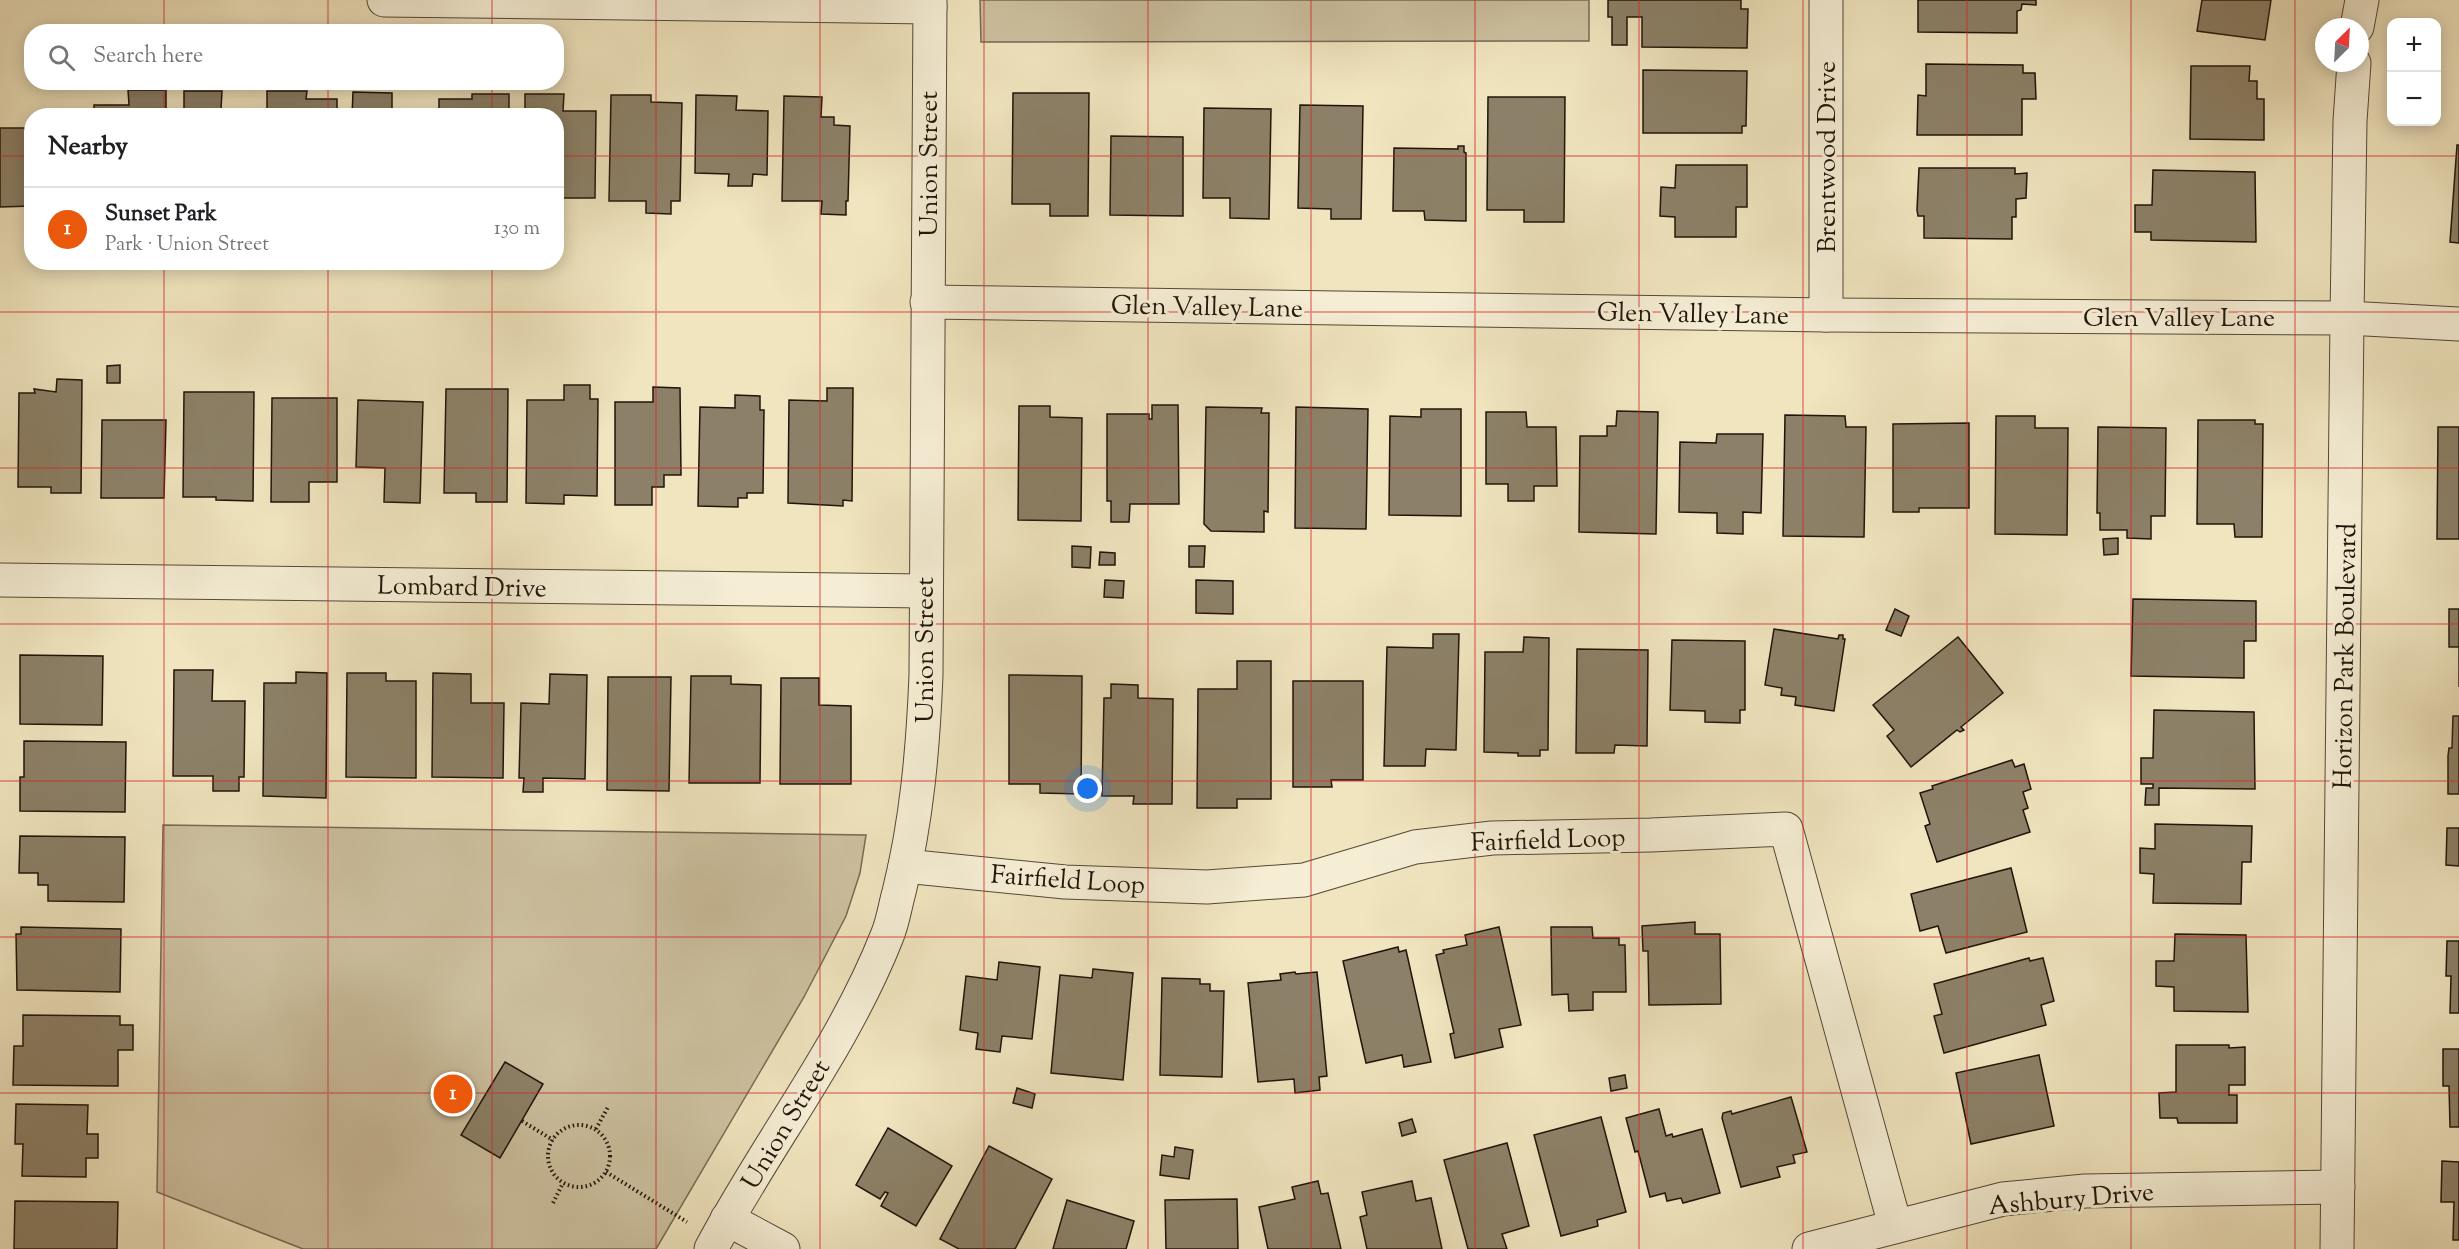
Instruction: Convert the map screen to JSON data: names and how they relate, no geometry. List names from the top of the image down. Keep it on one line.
{"streets":{"street":["Brentwood Drive","Union Street","Glen Valley Lane","Lombard Drive","Horizon Park Boulevard","Fairfield Loop","Ashbury Drive"]},"crossings":[["Brentwood Drive","Glen Valley Lane"],["Union Street","Glen Valley Lane"],["Union Street","Lombard Drive"],["Union Street","Fairfield Loop"],["Glen Valley Lane","Horizon Park Boulevard"],["Horizon Park Boulevard","Ashbury Drive"],["Fairfield Loop","Ashbury Drive"]],"north":"top right","page":{"map_buttons":["+","−"],"search":"Search here","heading":"Nearby","list":[{"mark":"1","name":"Sunset Park","note":"Park · Union Street","value":"130 m"}],"pins":"1"}}
